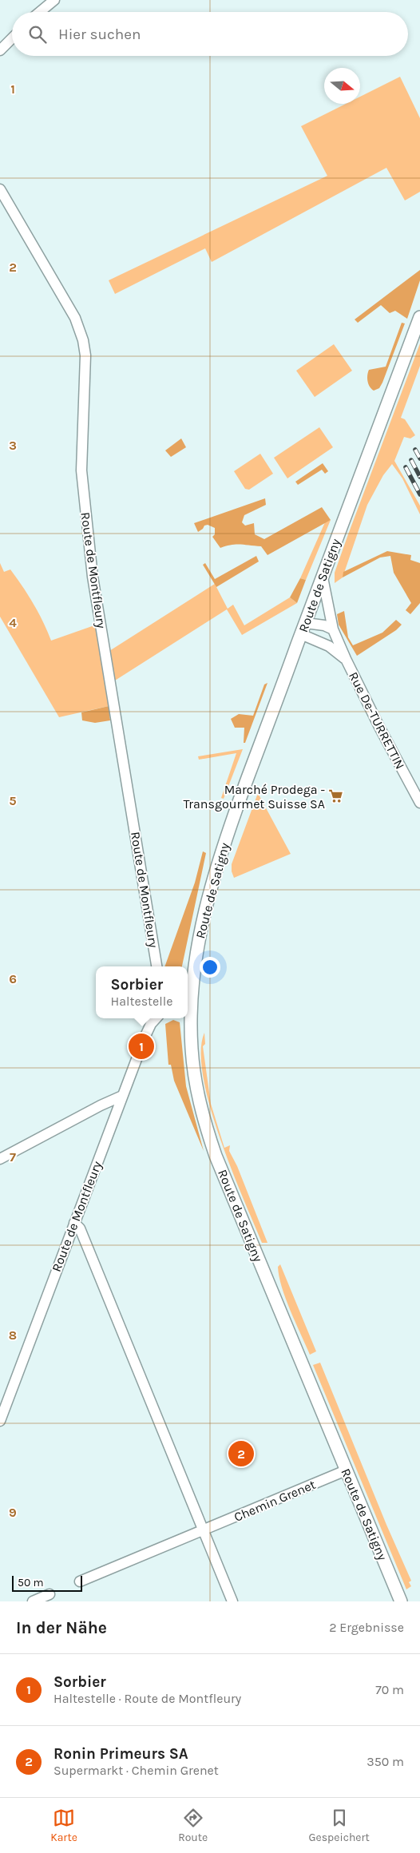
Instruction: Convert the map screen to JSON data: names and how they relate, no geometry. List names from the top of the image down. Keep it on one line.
{"streets":{"street":["Route de Montfleury","Route de Satigny","Rue De-TURRETTIN","Chemin Grenet"]},"crossings":[["Route de Satigny","Rue De-TURRETTIN"],["Route de Satigny","Chemin Grenet"]],"places":{"supermarket":["Marché Prodega - Transgourmet Suisse SA"]},"scale_bar":"50 m","north":"right","page":{"search":"Hier suchen","popup":["Sorbier","Haltestelle"],"pins":["1","2"],"scale":"50 m","heading":["In der Nähe","2 Ergebnisse"],"list":[{"mark":"1","name":"Sorbier","note":"Haltestelle · Route de Montfleury","value":"70 m"},{"mark":"2","name":"Ronin Primeurs SA","note":"Supermarkt · Chemin Grenet","value":"350 m"}],"nav":["Karte","Route","Gespeichert"]},"grid":{"rows":["1","2","3","4","5","6","7","8","9"]}}
